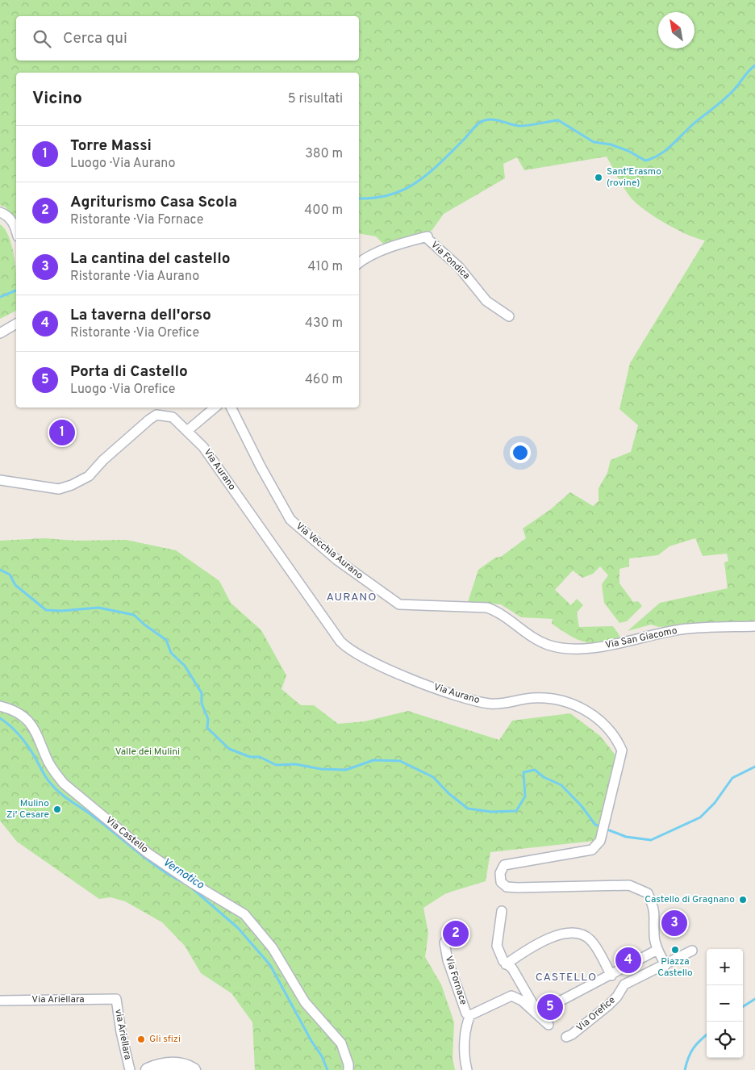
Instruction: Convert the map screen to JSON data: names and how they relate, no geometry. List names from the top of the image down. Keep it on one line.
{"streets":{"street":["Via Fondica","Via Aurano","Via Vecchia Aurano","Via San Giacomo","Via Castello","Via Fornace","Via Ariellara","Via Orefice","via Ariellara"]},"crossings":[["Via Vecchia Aurano","Via San Giacomo"],["Via Ariellara","via Ariellara"]],"districts":["AURANO","CASTELLO"],"water":["Vernotico"],"parks":["Valle dei Mulini"],"places":["Sant'Erasmo (rovine)","Mulino Zi' Cesare","Castello di Gragnano","Piazza Castello","Gli sfizi"],"north":"top left","page":{"search":"Cerca qui","heading":["Vicino","5 risultati"],"list":[{"mark":"1","name":"Torre Massi","note":"Luogo · Via Aurano","value":"380 m"},{"mark":"2","name":"Agriturismo Casa Scola","note":"Ristorante · Via Fornace","value":"400 m"},{"mark":"3","name":"La cantina del castello","note":"Ristorante · Via Aurano","value":"410 m"},{"mark":"4","name":"La taverna dell'orso","note":"Ristorante · Via Orefice","value":"430 m"},{"mark":"5","name":"Porta di Castello","note":"Luogo · Via Orefice","value":"460 m"}],"pins":["1","3","2","4","5"],"map_buttons":["+","−"]}}
